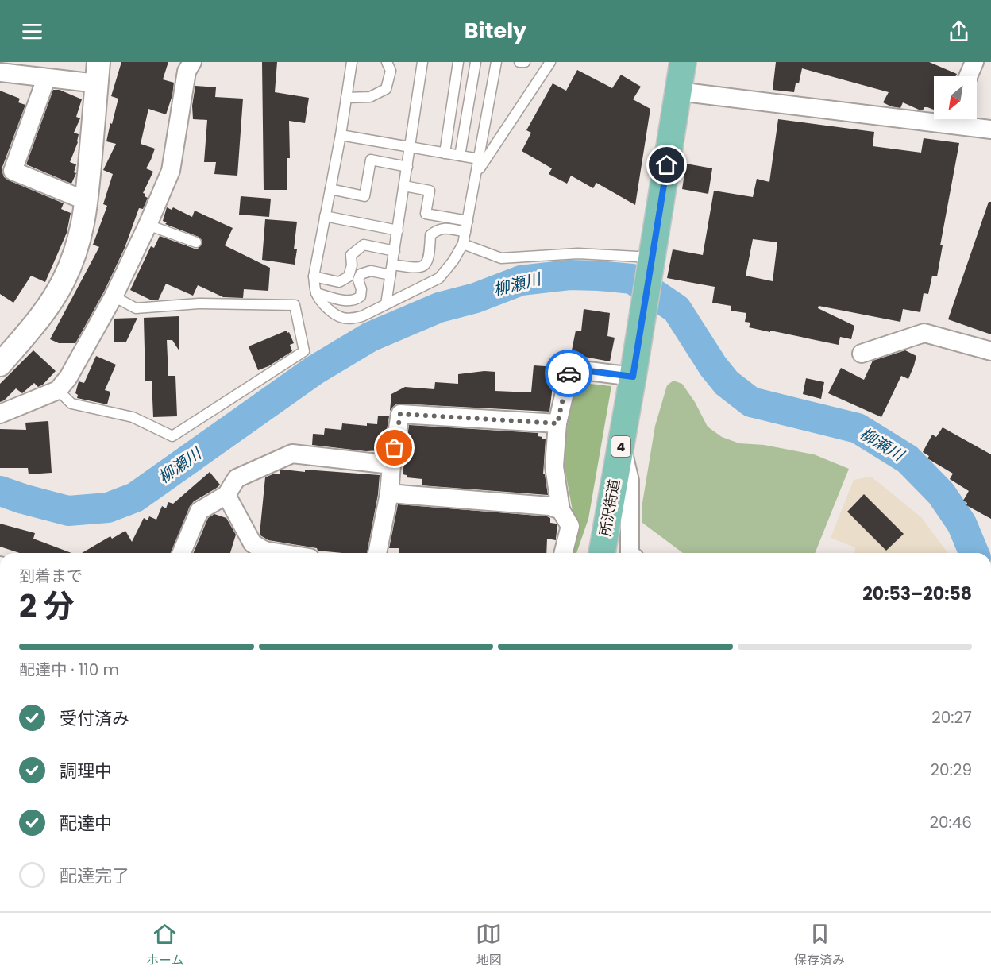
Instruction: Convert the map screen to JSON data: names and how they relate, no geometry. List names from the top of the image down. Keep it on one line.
{"streets":{"main road":["4","所沢街道"]},"water":["柳瀬川"],"north":"bottom left","page":{"header":"Bitely","heading":["2 分","到着まで","20:53–20:58"],"bar":"配達中 · 110 m","list":[["受付済み","20:27"],["調理中","20:29"],["配達中","20:46"],"配達完了"],"tabs":["ホーム","地図","保存済み"]}}
